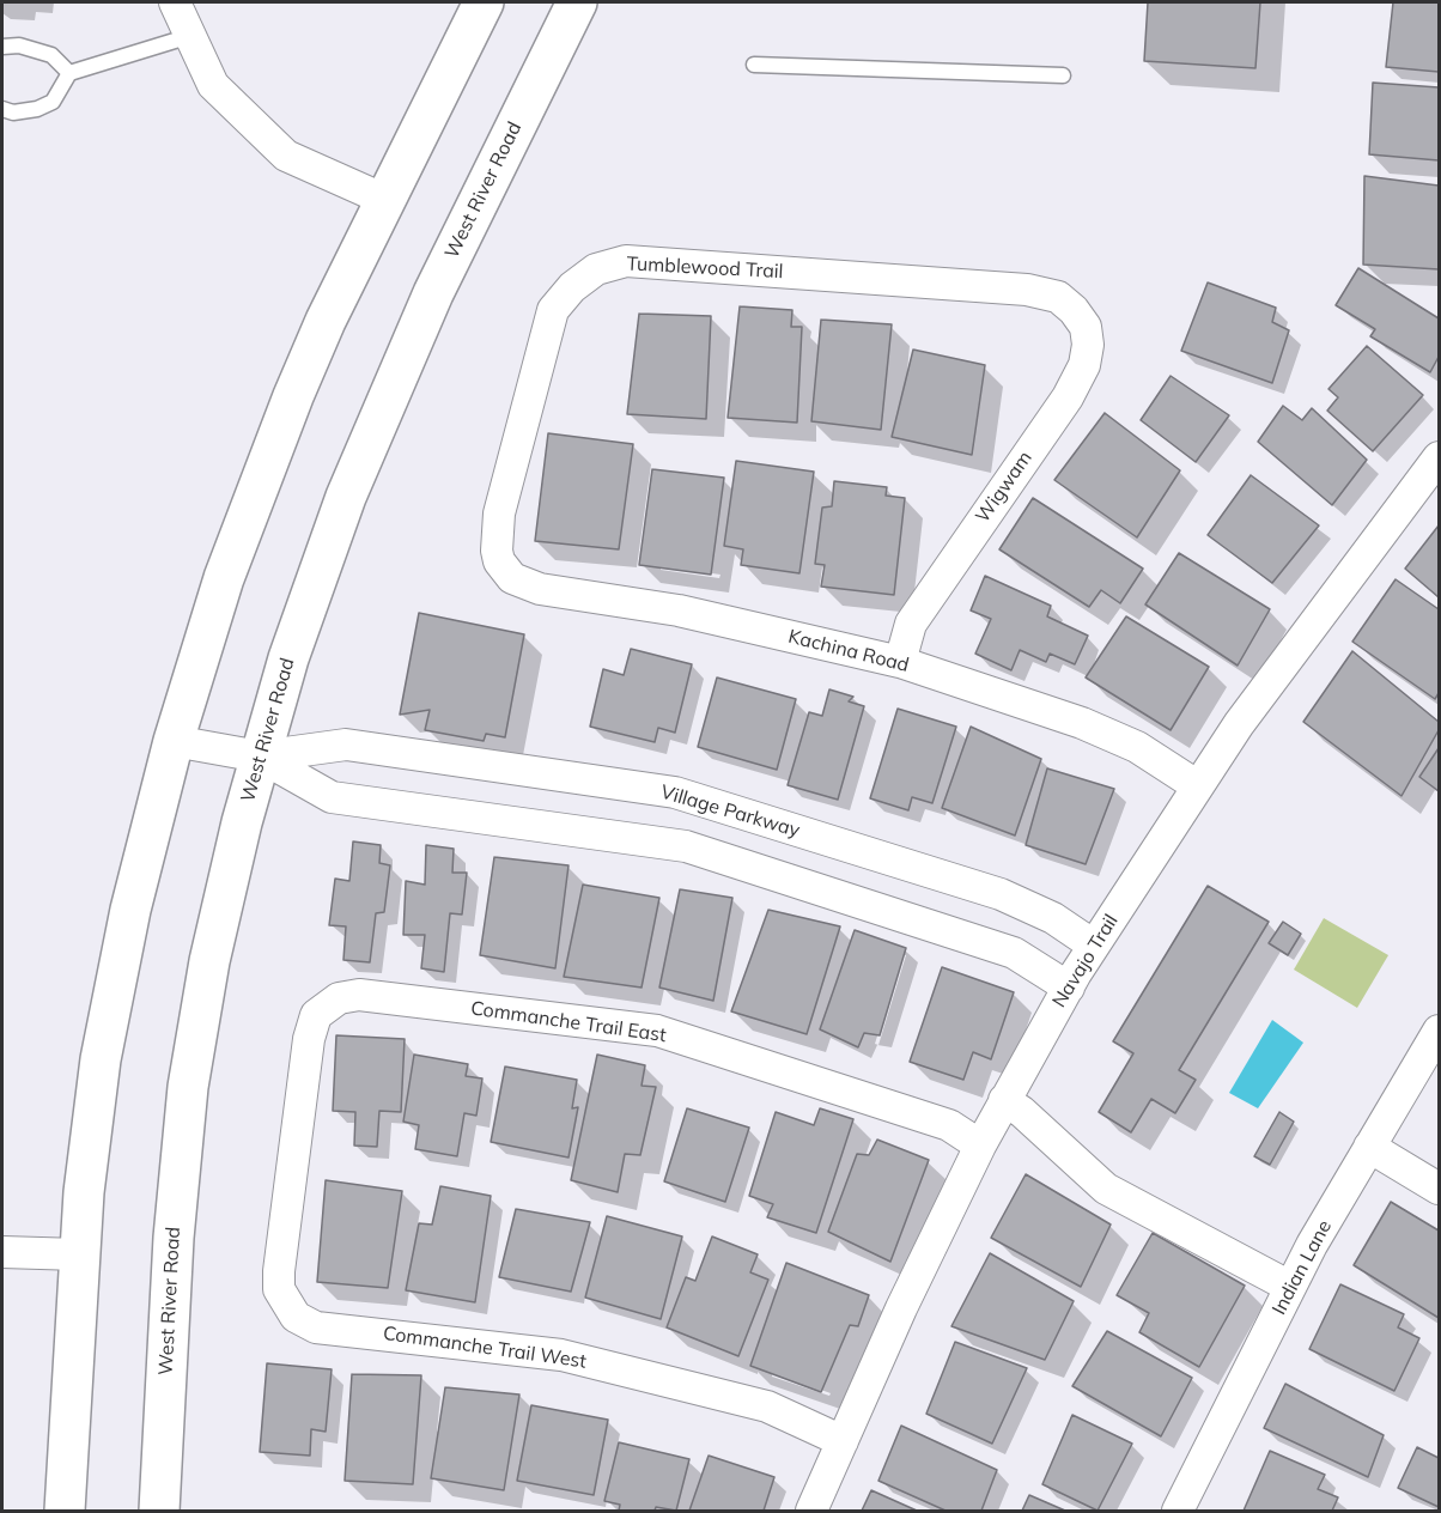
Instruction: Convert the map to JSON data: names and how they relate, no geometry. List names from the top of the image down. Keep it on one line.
{"streets":{"main road":["West River Road"],"street":["Tumblewood Trail","Wigwam","Kachina Road","Village Parkway","Navajo Trail","Commanche Trail East","Indian Lane","Commanche Trail West"]},"crossings":[["West River Road","Village Parkway"],["Tumblewood Trail","Wigwam"],["Tumblewood Trail","Kachina Road"],["Wigwam","Kachina Road"],["Kachina Road","Navajo Trail"],["Village Parkway","Navajo Trail"],["Navajo Trail","Commanche Trail East"],["Navajo Trail","Commanche Trail West"],["Commanche Trail East","Commanche Trail West"]]}
